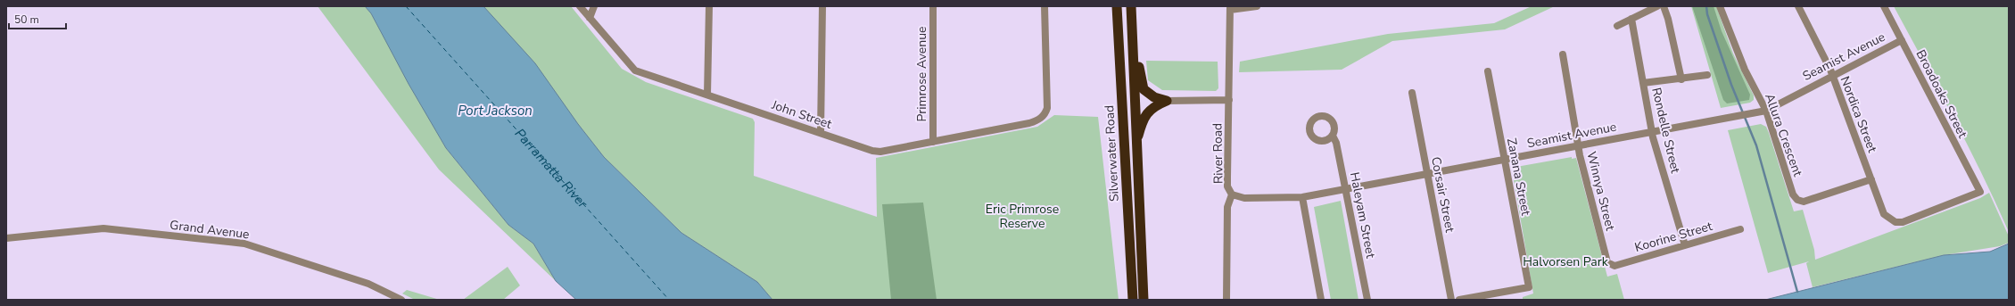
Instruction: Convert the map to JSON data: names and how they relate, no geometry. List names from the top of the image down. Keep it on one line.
{"streets":{"highway":["Silverwater Road"],"street":["Seamist Avenue","Primrose Avenue","Broadoaks Street","John Street","Nordica Street","Rondelle Street","Allura Crescent","River Road","Zanana Street","Winnya Street","Corsair Street","Haleyam Street","Grand Avenue","Koorine Street"]},"crossings":[["Seamist Avenue","Broadoaks Street"],["Seamist Avenue","Nordica Street"],["Seamist Avenue","Rondelle Street"],["Seamist Avenue","Allura Crescent"],["Seamist Avenue","River Road"],["Seamist Avenue","Zanana Street"],["Seamist Avenue","Winnya Street"],["Seamist Avenue","Corsair Street"],["Seamist Avenue","Haleyam Street"],["Primrose Avenue","John Street"],["Broadoaks Street","Nordica Street"],["Nordica Street","Allura Crescent"],["Rondelle Street","Koorine Street"],["Winnya Street","Koorine Street"]],"water":["Port Jackson","Parramatta River"],"parks":["Eric Primrose Reserve","Halvorsen Park"],"scale_bar":"50 m"}
